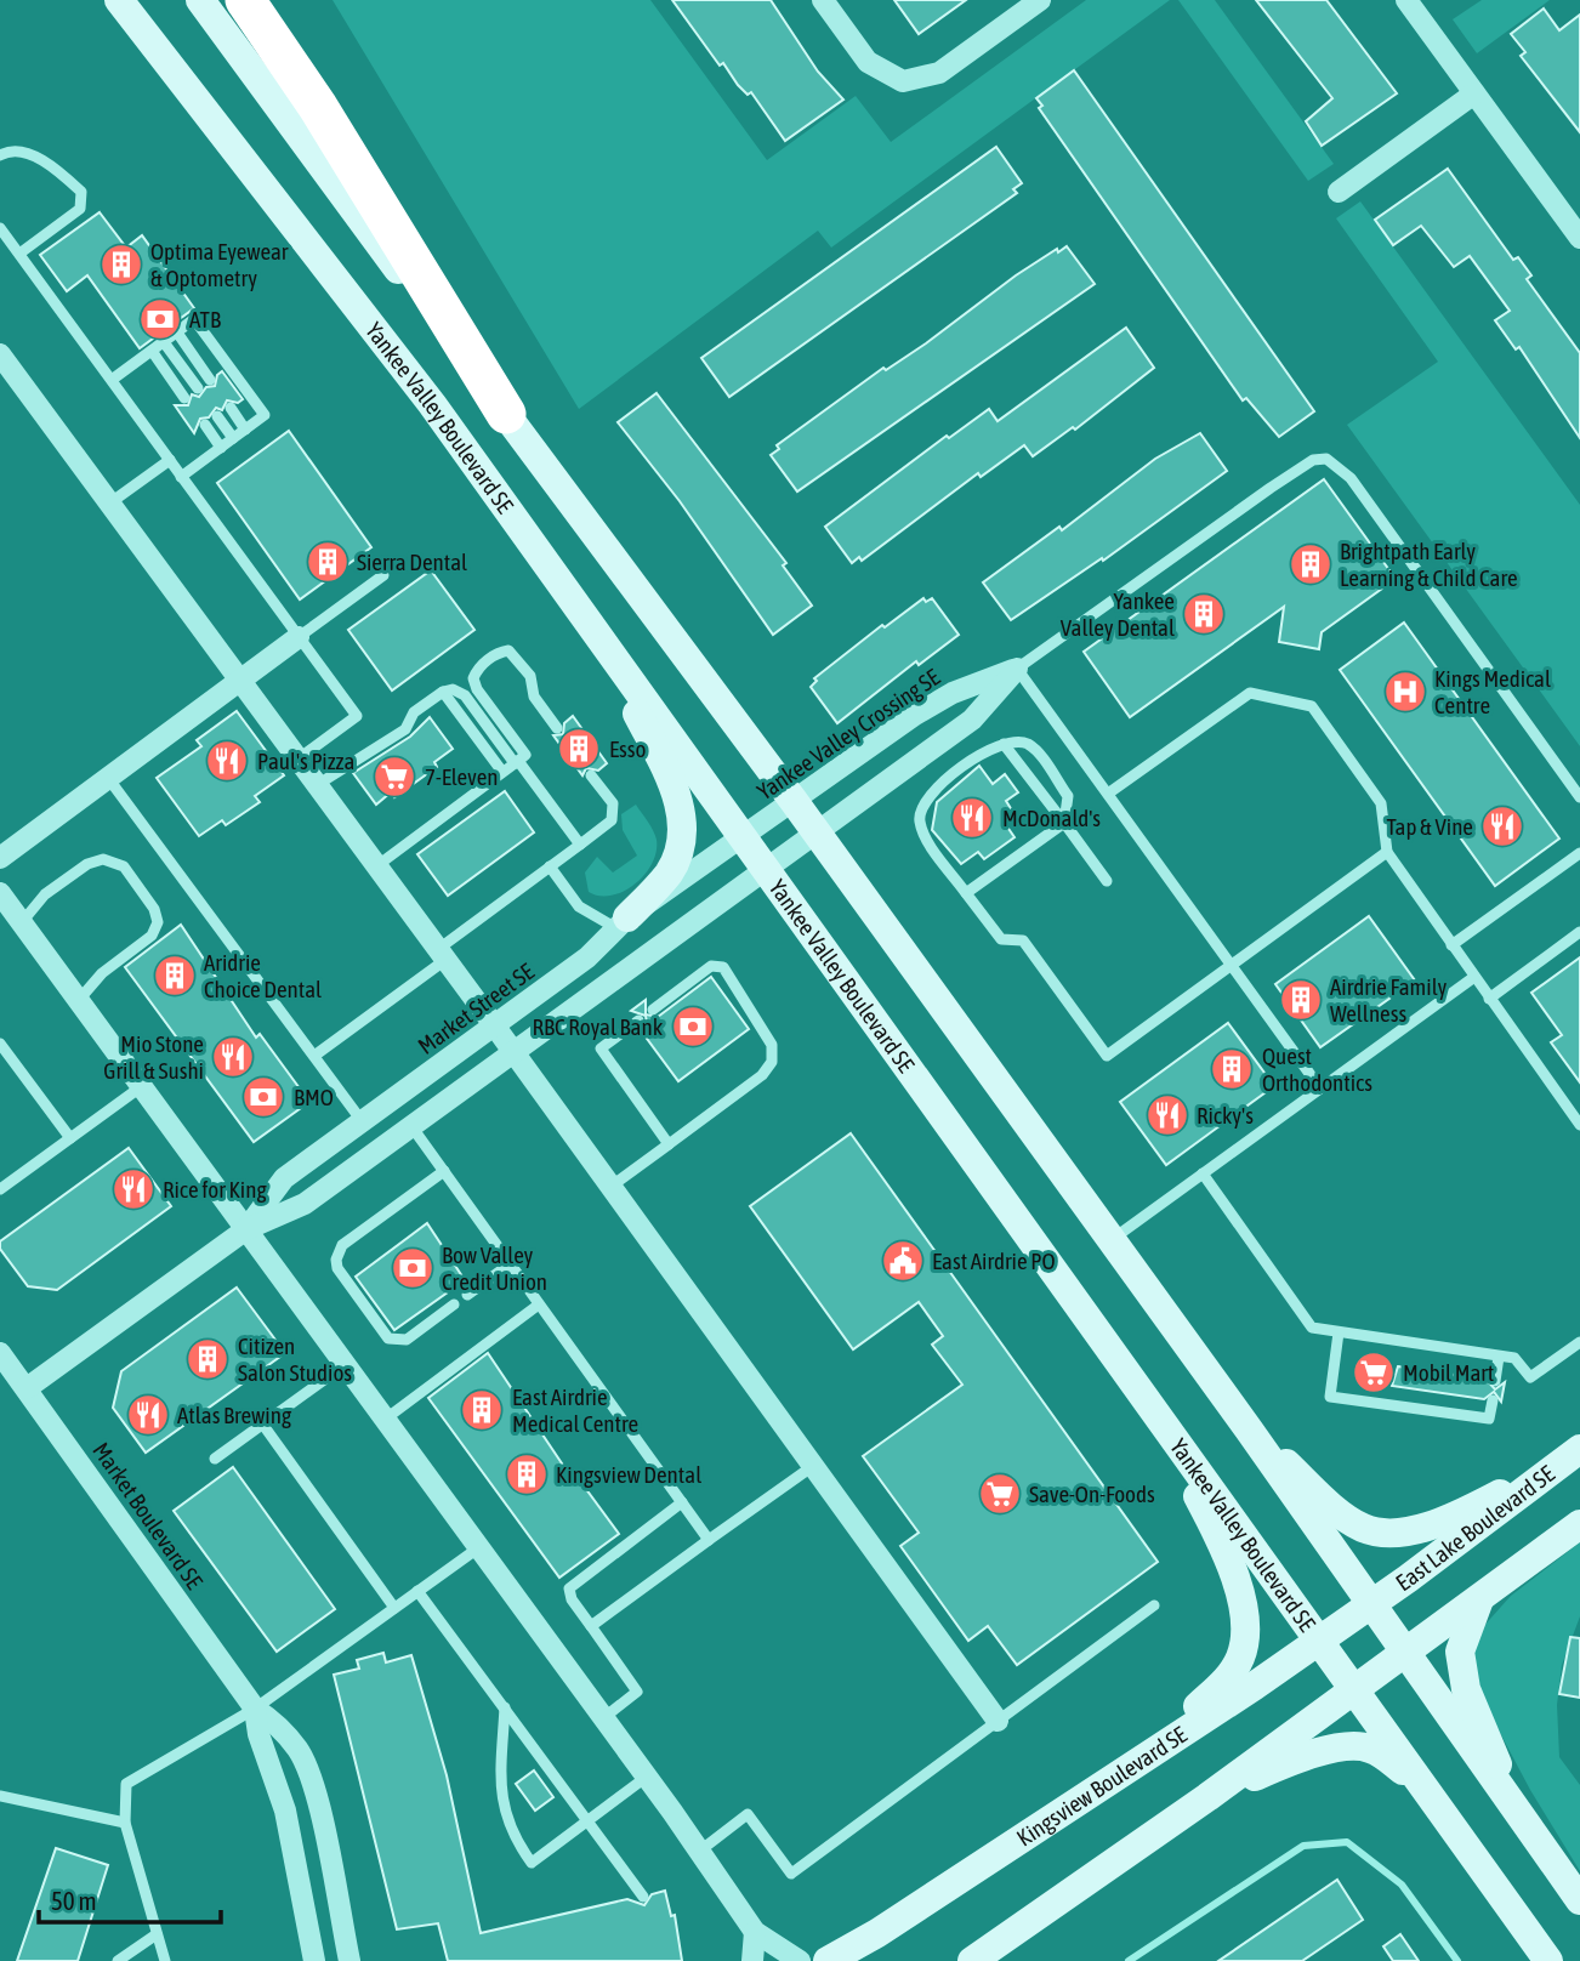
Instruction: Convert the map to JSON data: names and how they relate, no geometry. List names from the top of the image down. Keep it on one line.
{"streets":{"main road":["Yankee Valley Boulevard SE","East Lake Boulevard SE","Kingsview Boulevard SE"],"street":["Yankee Valley Crossing SE","Market Street SE","Market Boulevard SE"]},"crossings":[["Yankee Valley Boulevard SE","Yankee Valley Crossing SE"],["Yankee Valley Boulevard SE","Market Street SE"],["Yankee Valley Boulevard SE","Kingsview Boulevard SE"],["Yankee Valley Crossing SE","Market Street SE"],["Market Street SE","Market Boulevard SE"],["East Lake Boulevard SE","Kingsview Boulevard SE"]],"places":{"building":["Optima Eyewear & Optometry","Sierra Dental","Brightpath Early Learning & Child Care","Yankee Valley Dental","Esso","Aridrie Choice Dental","Airdrie Family Wellness","Quest Orthodontics","Citizen Salon Studios","East Airdrie Medical Centre","Kingsview Dental"],"bank":["ATB","RBC Royal Bank","BMO","Bow Valley Credit Union"],"hospital":["Kings Medical Centre"],"restaurant":["Paul's Pizza","McDonald's","Tap & Vine","Mio Stone Grill & Sushi","Ricky's","Rice for King","Atlas Brewing"],"supermarket":["7-Eleven","Mobil Mart","Save-On-Foods"],"public building":["East Airdrie PO"]},"scale_bar":"50 m"}
